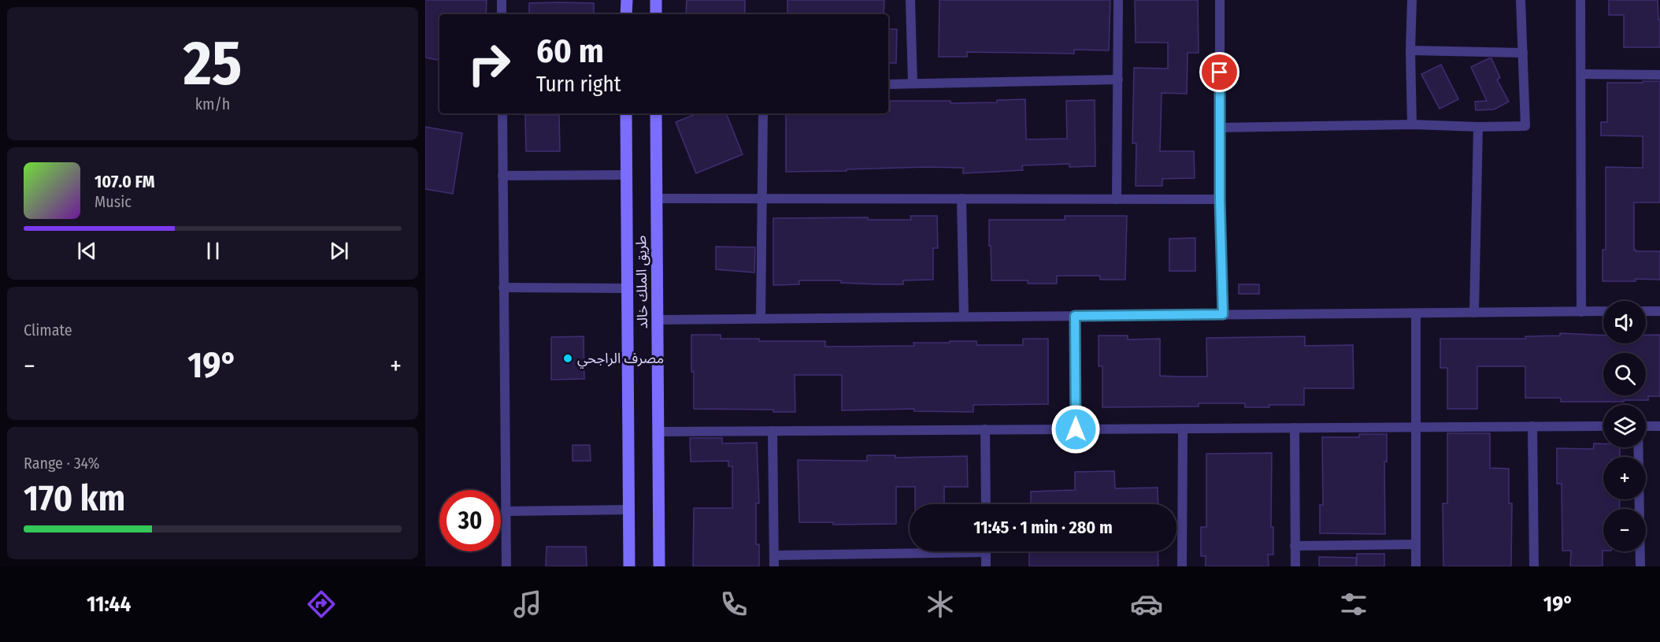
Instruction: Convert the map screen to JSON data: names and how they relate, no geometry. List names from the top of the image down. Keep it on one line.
{"streets":{"main road":["طريق الملك خالد"]},"places":["مصرف الراجحي"],"page":{"tile":[["25","km/h"],"Climate",["Range · 34%","170 km"]],"turn":["60 m","Turn right"],"song":["107.0 FM","Music"],"map_buttons":["+","−"],"heat":["−","19°","+"],"limit":"30","trip":"11:45 · 1 min · 280 m","tabs":["11:44","19°"]}}
